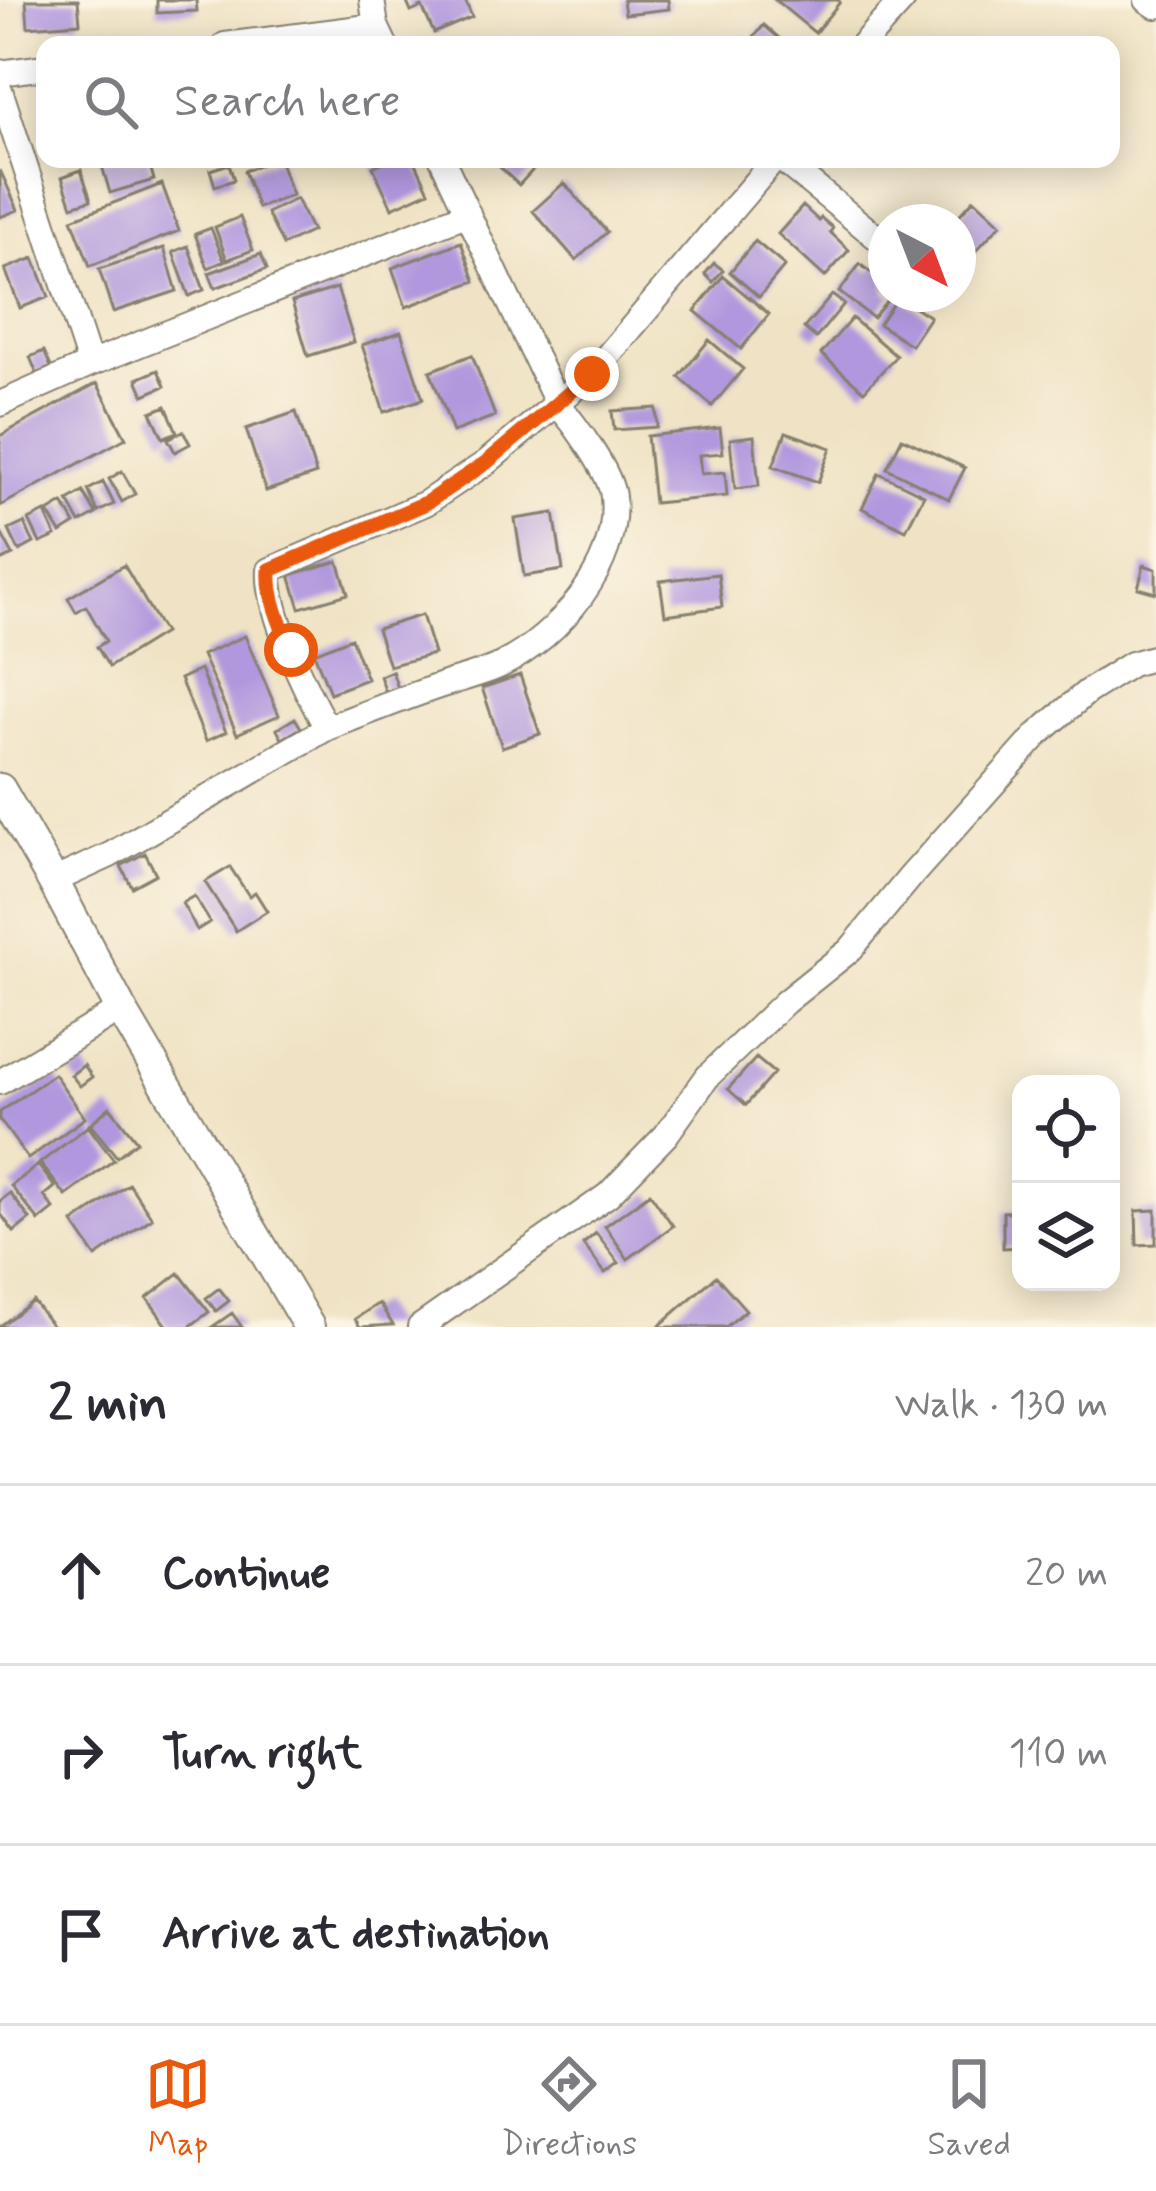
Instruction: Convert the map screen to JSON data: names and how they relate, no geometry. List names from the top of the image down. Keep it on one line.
{"north":"bottom right","page":{"search":"Search here","heading":["2 min","Walk · 130 m"],"list":[["Continue","20 m"],["Turn right","110 m"],"Arrive at destination"],"nav":["Map","Directions","Saved"]}}
